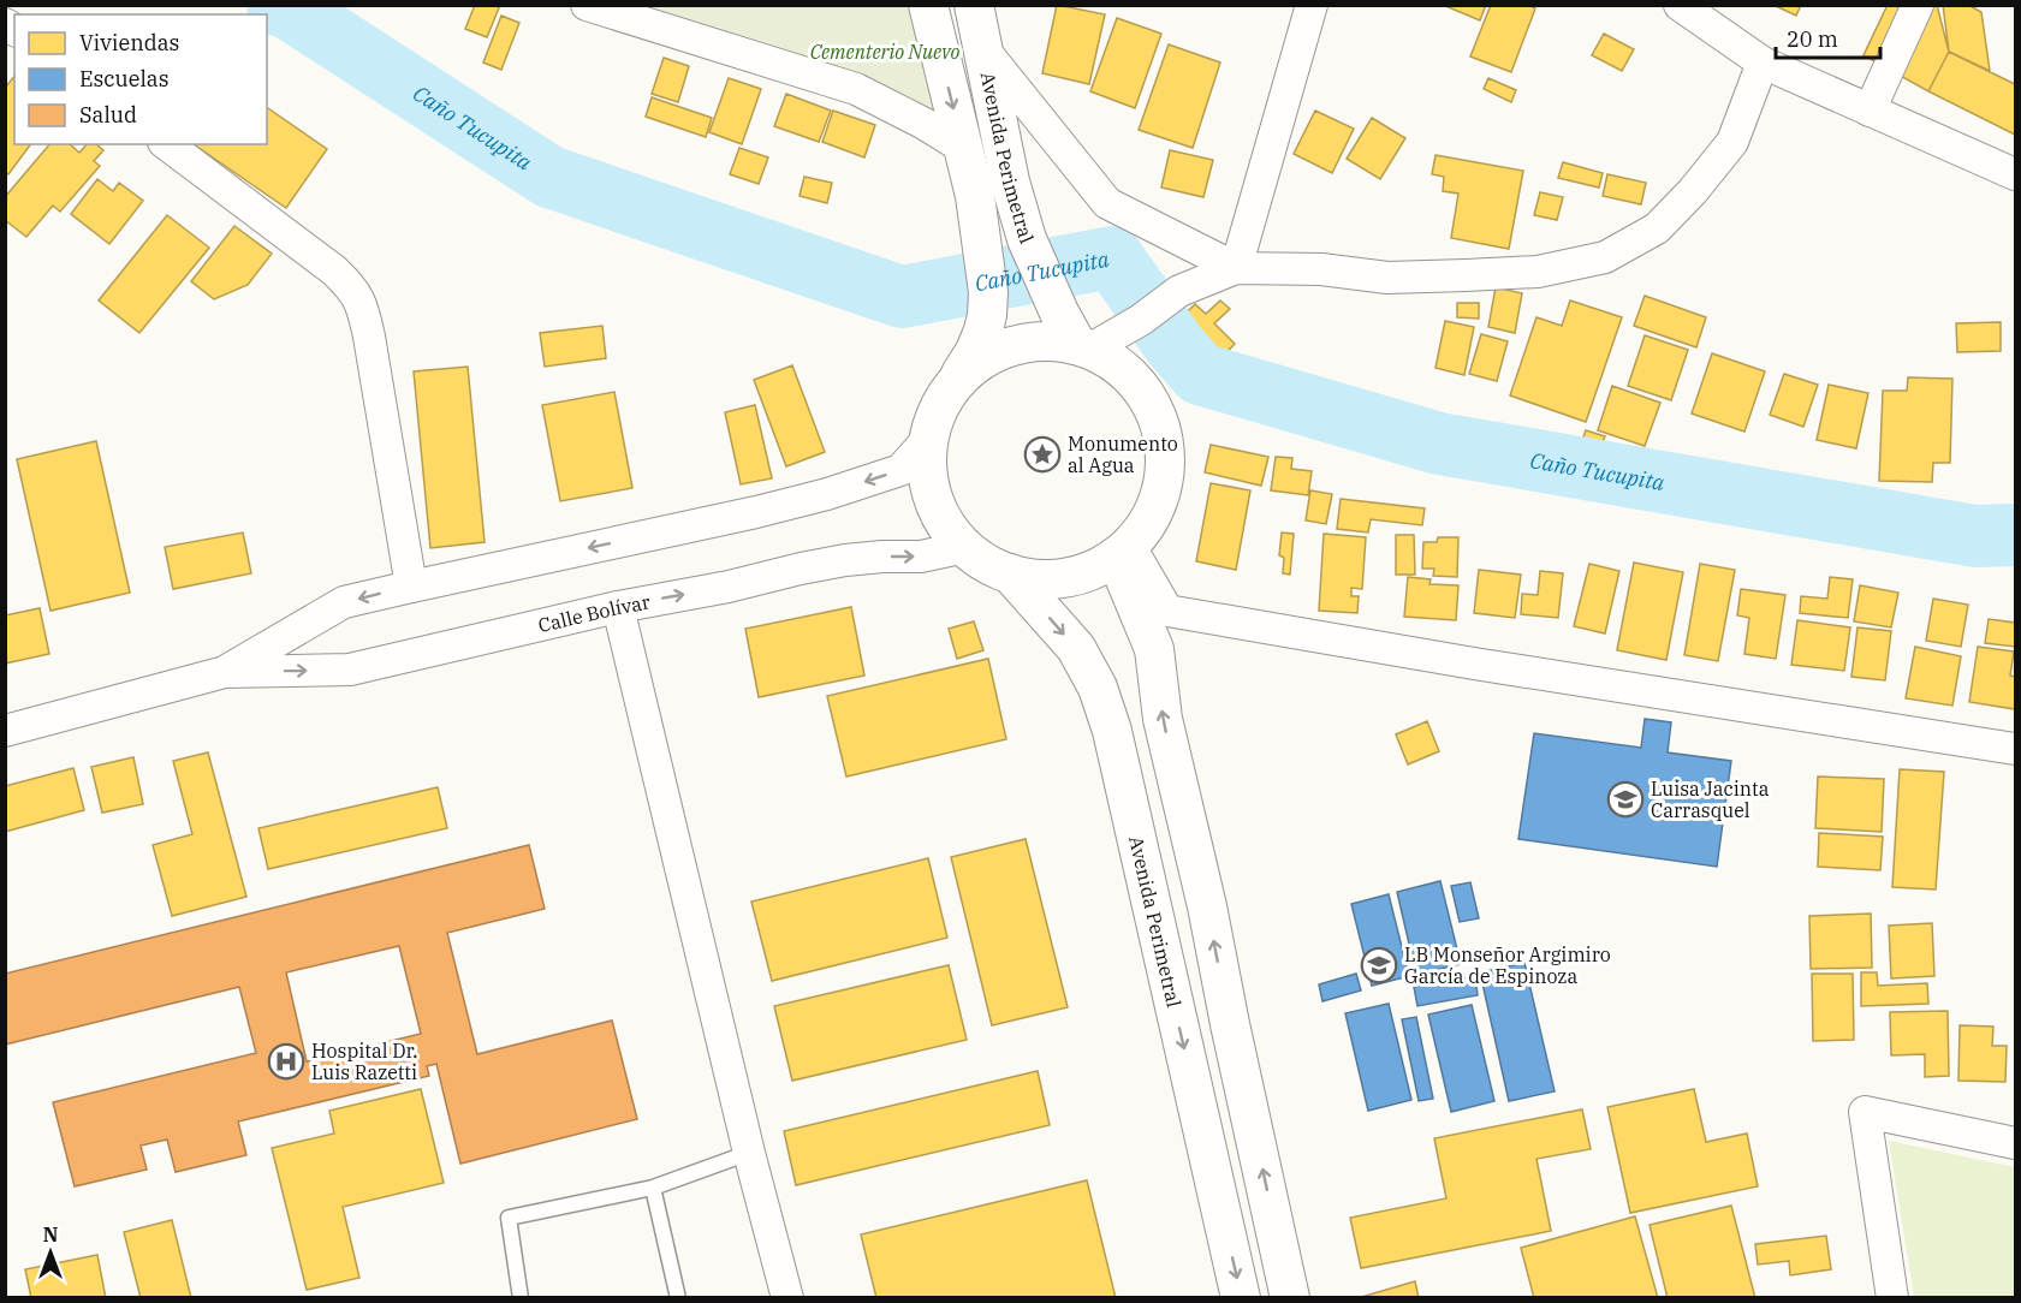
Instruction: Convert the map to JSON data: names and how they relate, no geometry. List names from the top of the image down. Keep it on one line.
{"streets":{"street":["Avenida Perimetral","Calle Bolívar"]},"crossings":[["Avenida Perimetral","Calle Bolívar"]],"water":["Caño Tucupita"],"parks":["Cementerio Nuevo"],"places":{"place":["Monumento al Agua"],"school or university":["Luisa Jacinta Carrasquel","LB Monseñor Argimiro García de Espinoza"],"hospital":["Hospital Dr. Luis Razetti"]},"legend":["Viviendas","Escuelas","Salud"],"scale_bar":"20 m","north":"top"}
